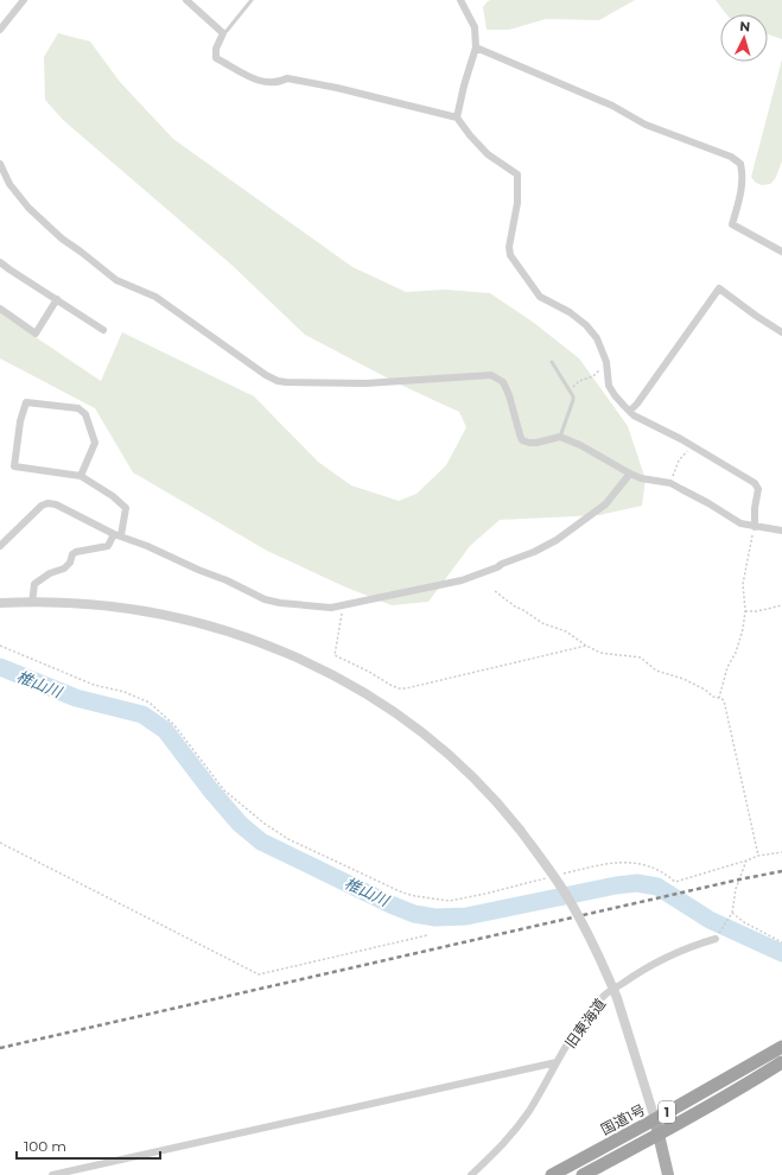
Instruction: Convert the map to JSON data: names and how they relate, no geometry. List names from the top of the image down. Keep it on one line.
{"streets":{"highway":["1","国道1号"],"street":["旧東海道"]},"water":["椎山川"],"scale_bar":"100 m","north":"top"}
